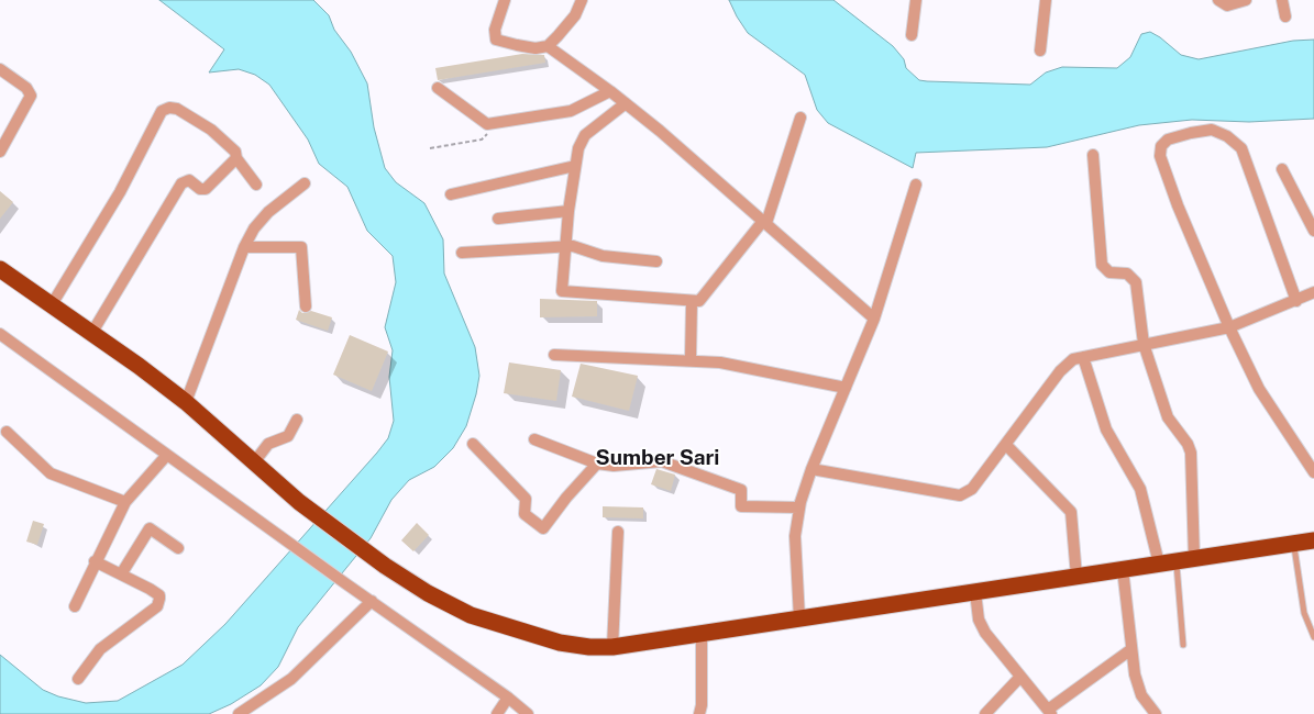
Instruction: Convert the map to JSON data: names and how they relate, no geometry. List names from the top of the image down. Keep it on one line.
{"districts":["Sumber Sari"]}
